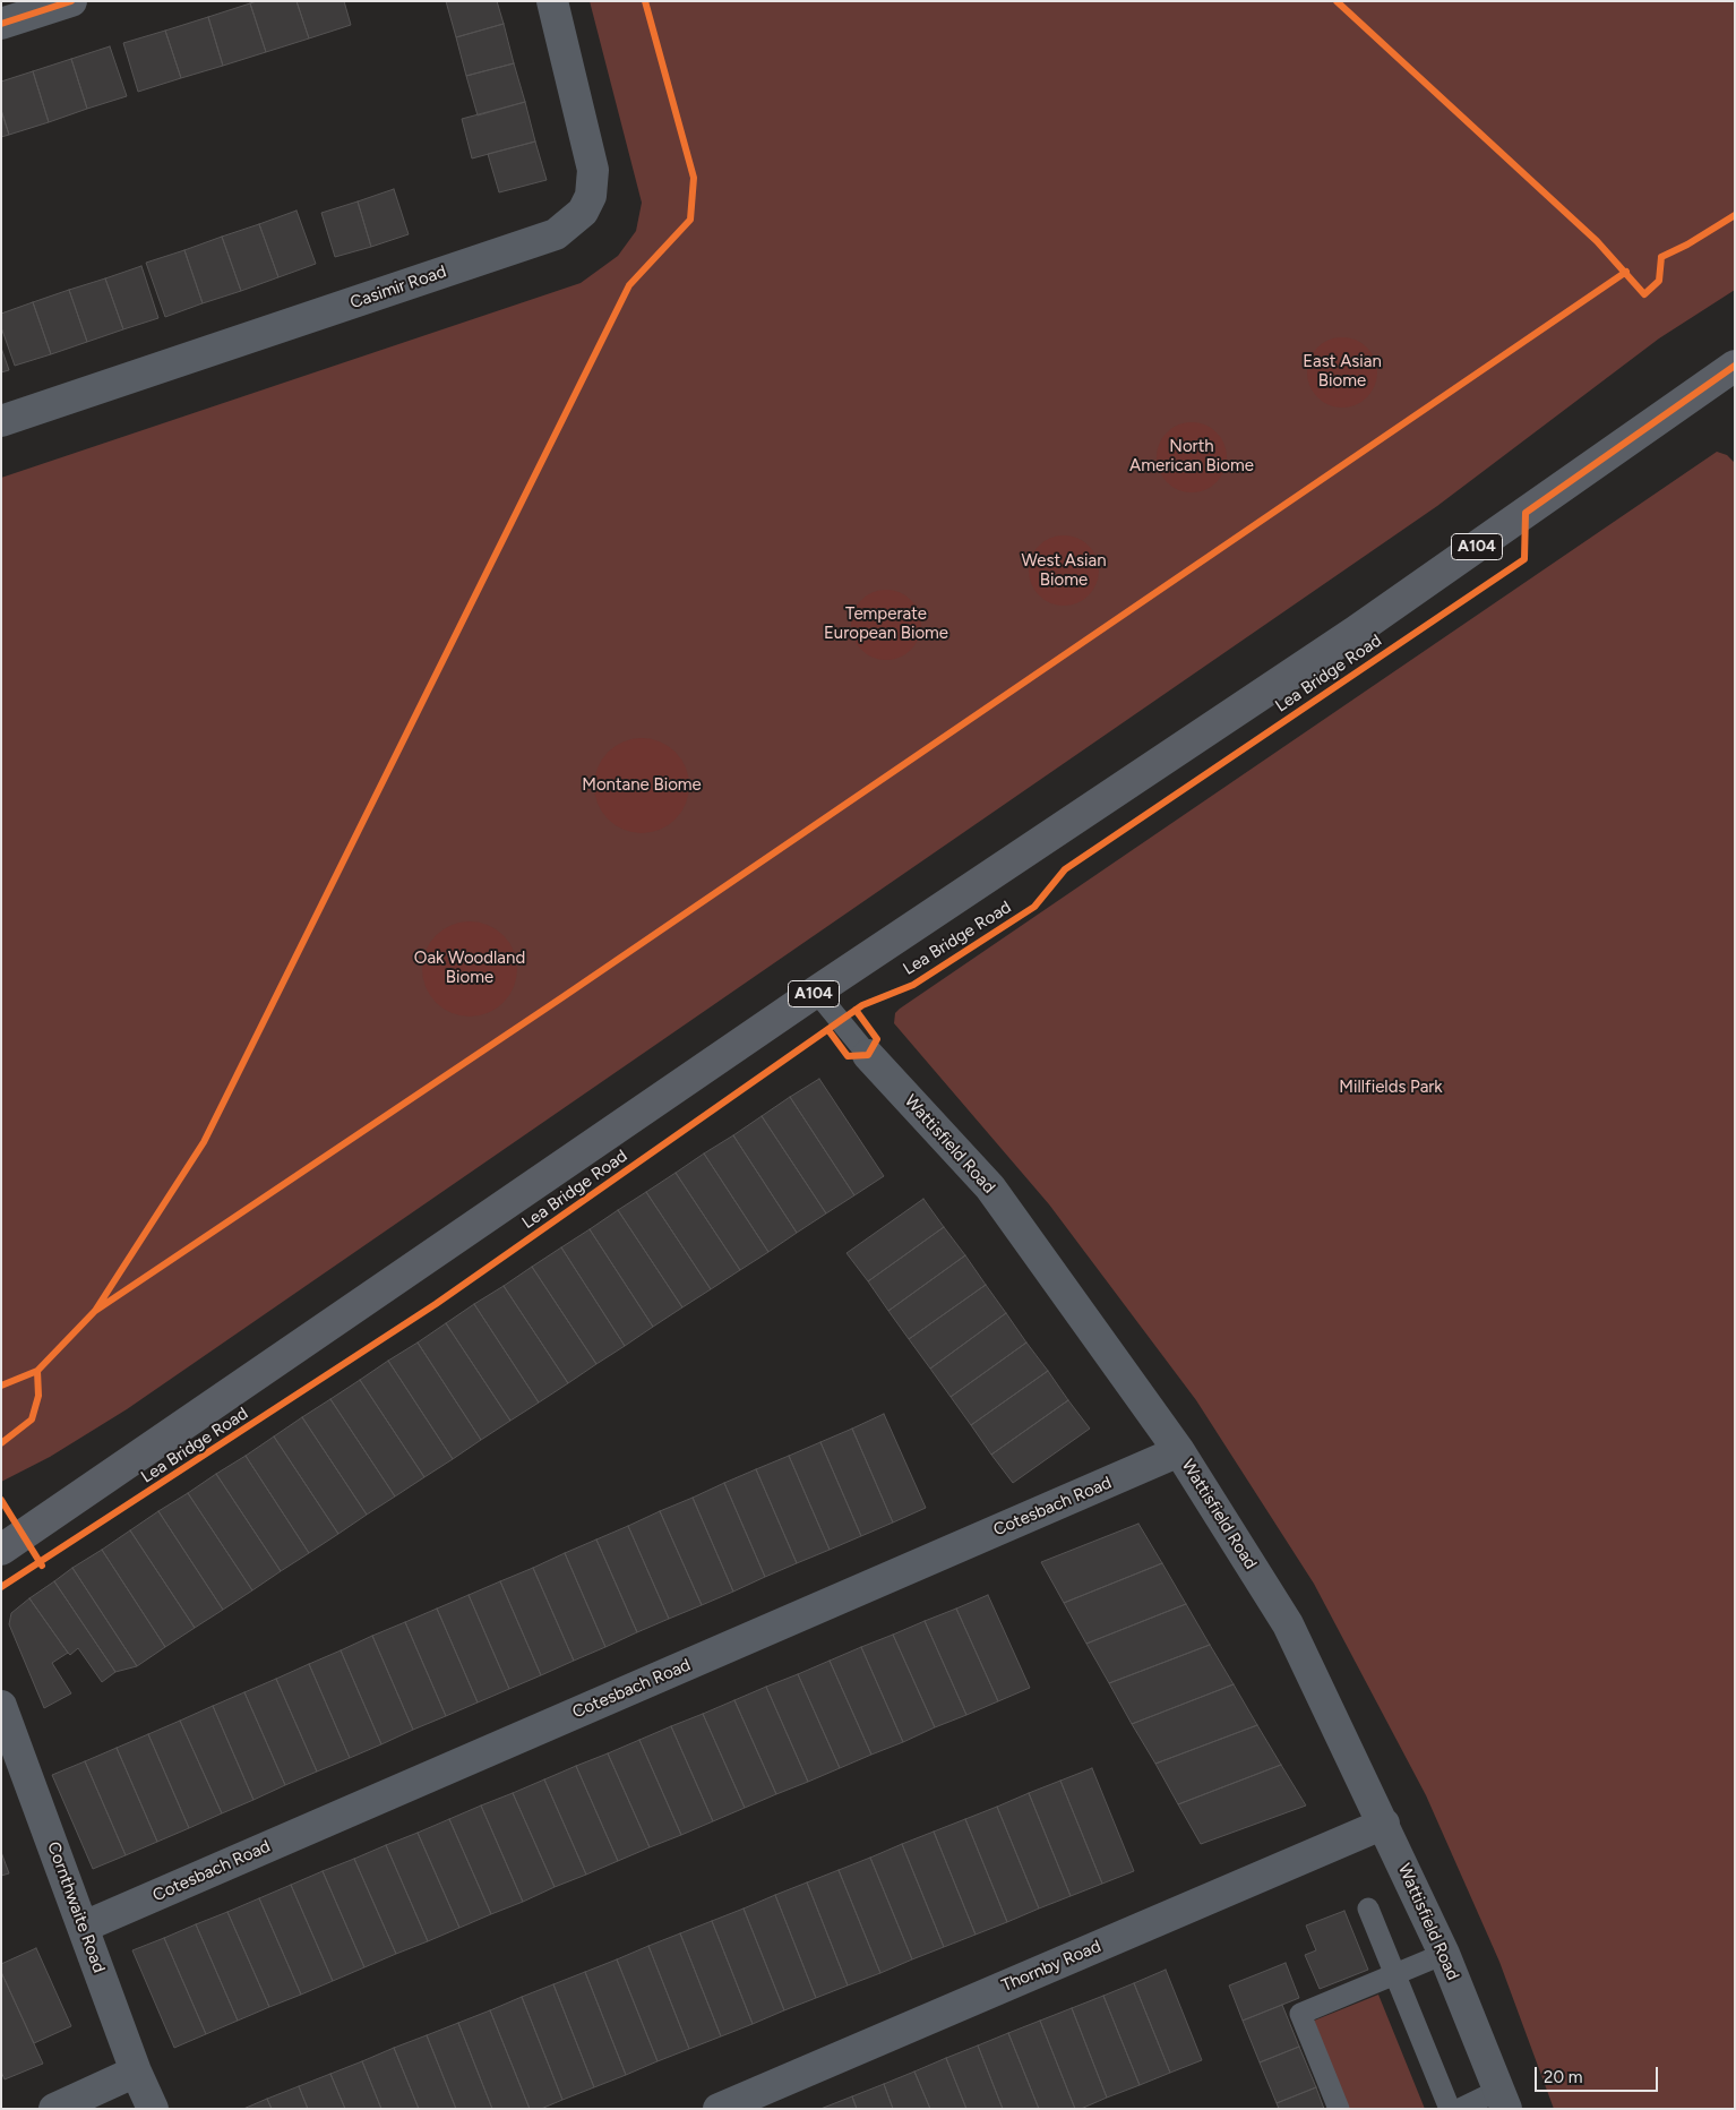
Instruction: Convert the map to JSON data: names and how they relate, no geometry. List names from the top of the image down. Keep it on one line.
{"streets":{"main road":["A104","Lea Bridge Road"],"street":["Casimir Road","Wattisfield Road","Cotesbach Road","Cornthwaite Road","Thornby Road"]},"crossings":[["Lea Bridge Road","Wattisfield Road"],["Wattisfield Road","Cotesbach Road"],["Wattisfield Road","Thornby Road"],["Cotesbach Road","Cornthwaite Road"]],"parks":["East Asian Biome","North American Biome","West Asian Biome","Temperate European Biome","Montane Biome","Oak Woodland Biome","Millfields Park"],"scale_bar":"20 m"}
